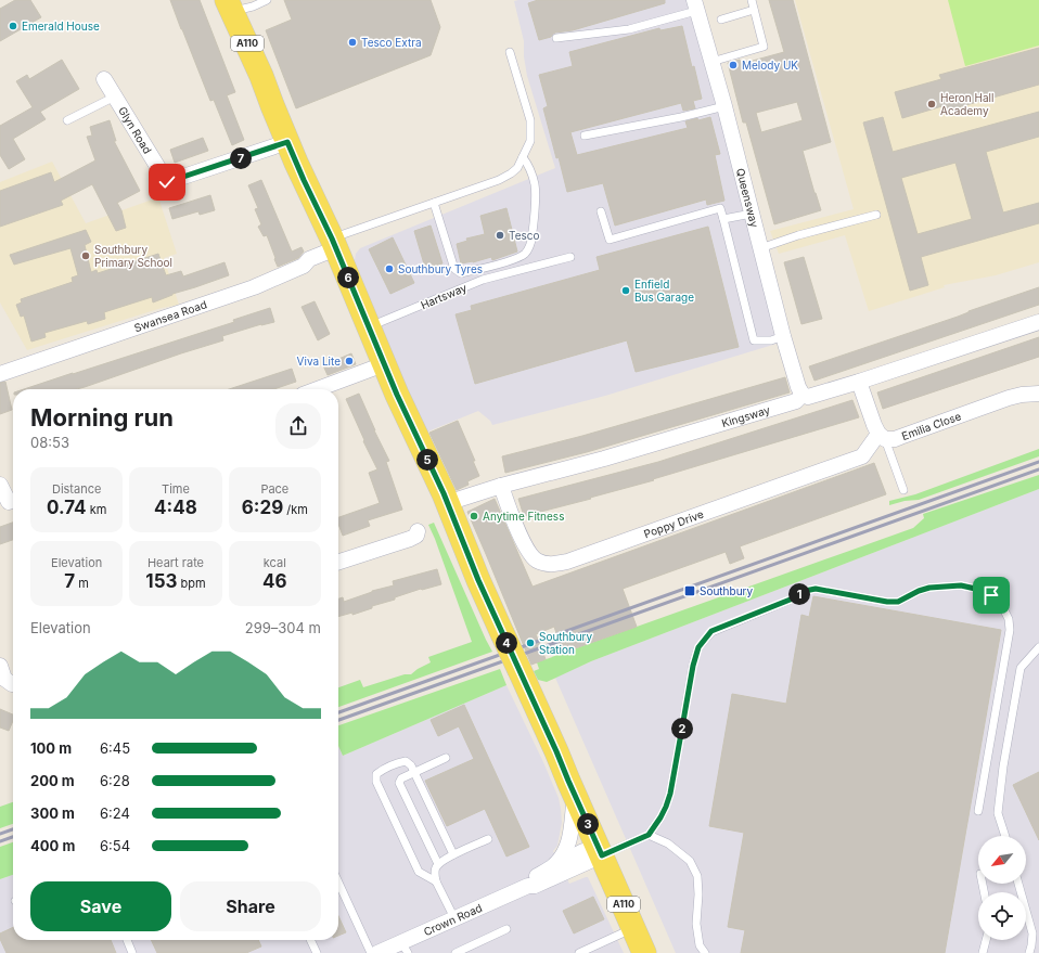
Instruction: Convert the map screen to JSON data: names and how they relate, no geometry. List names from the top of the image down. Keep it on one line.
{"streets":{"main road":["A110"],"street":["Glyn Road","Queensway","Swansea Road","Kingsway","Emilia Close","Poppy Drive","Crown Road"],"lane":["Hartsway"]},"crossings":[["A110","Glyn Road"],["A110","Hartsway"],["A110","Swansea Road"],["A110","Kingsway"],["A110","Crown Road"],["Queensway","Kingsway"],["Kingsway","Poppy Drive"],["Emilia Close","Poppy Drive"]],"places":{"other":["Emerald House","Tesco Extra","Melody UK","Heron Hall Academy","Tesco","Southbury Primary School","Southbury Tyres","Enfield Bus Garage","Viva Lite","Anytime Fitness","Southbury Station"],"transit":["Southbury"]},"north":"bottom left","page":{"pins":["7","6","5","1","4","2","3"],"heading":["Morning run","08:53"],"stats":[["Distance","0.74 km"],["Time","4:48"],["Pace","6:29 /km"],["Elevation","7 m"],["Heart rate","153 bpm"],["kcal","46"]],"chart":["Elevation","299–304 m"],"list":[{"name":"100 m","note":"6:45"},{"name":"200 m","note":"6:28"},{"name":"300 m","note":"6:24"},{"name":"400 m","note":"6:54"}],"buttons":["Save","Share"]}}
